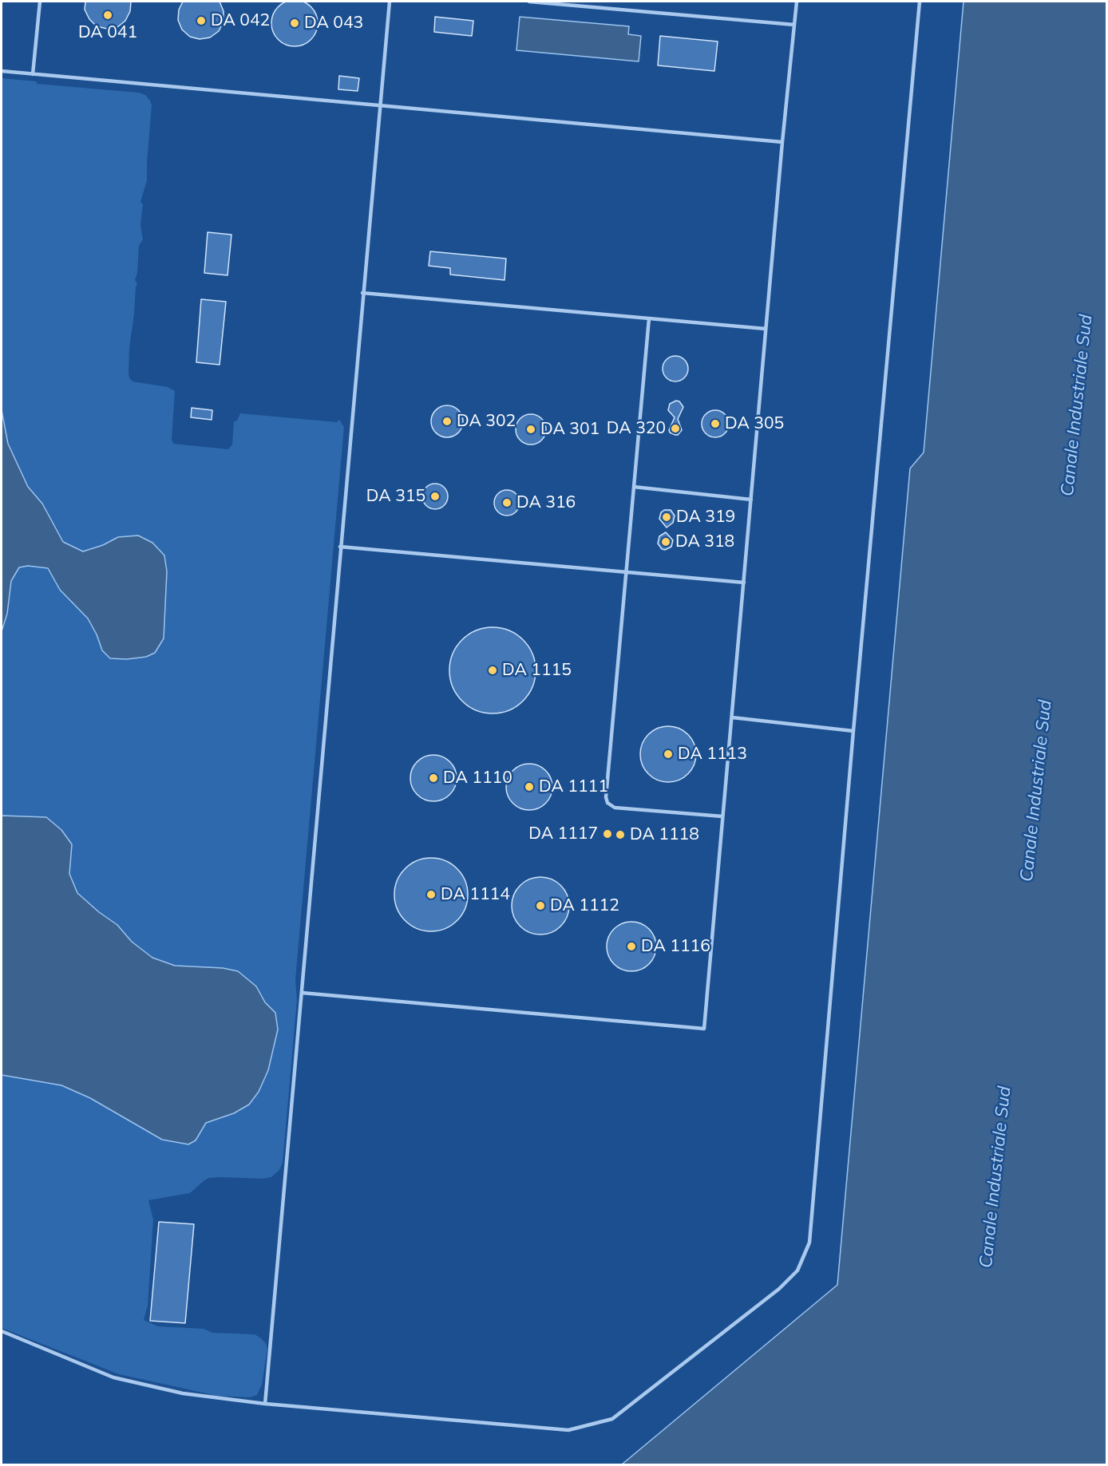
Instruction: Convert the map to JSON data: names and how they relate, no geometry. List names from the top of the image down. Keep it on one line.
{"water":["Canale Industriale Sud"],"places":["DA 041","DA 042","DA 043","DA 302","DA 305","DA 320","DA 301","DA 315","DA 316","DA 319","DA 318","DA 1115","DA 1113","DA 1110","DA 1111","DA 1117","DA 1118","DA 1114","DA 1112","DA 1116"]}
